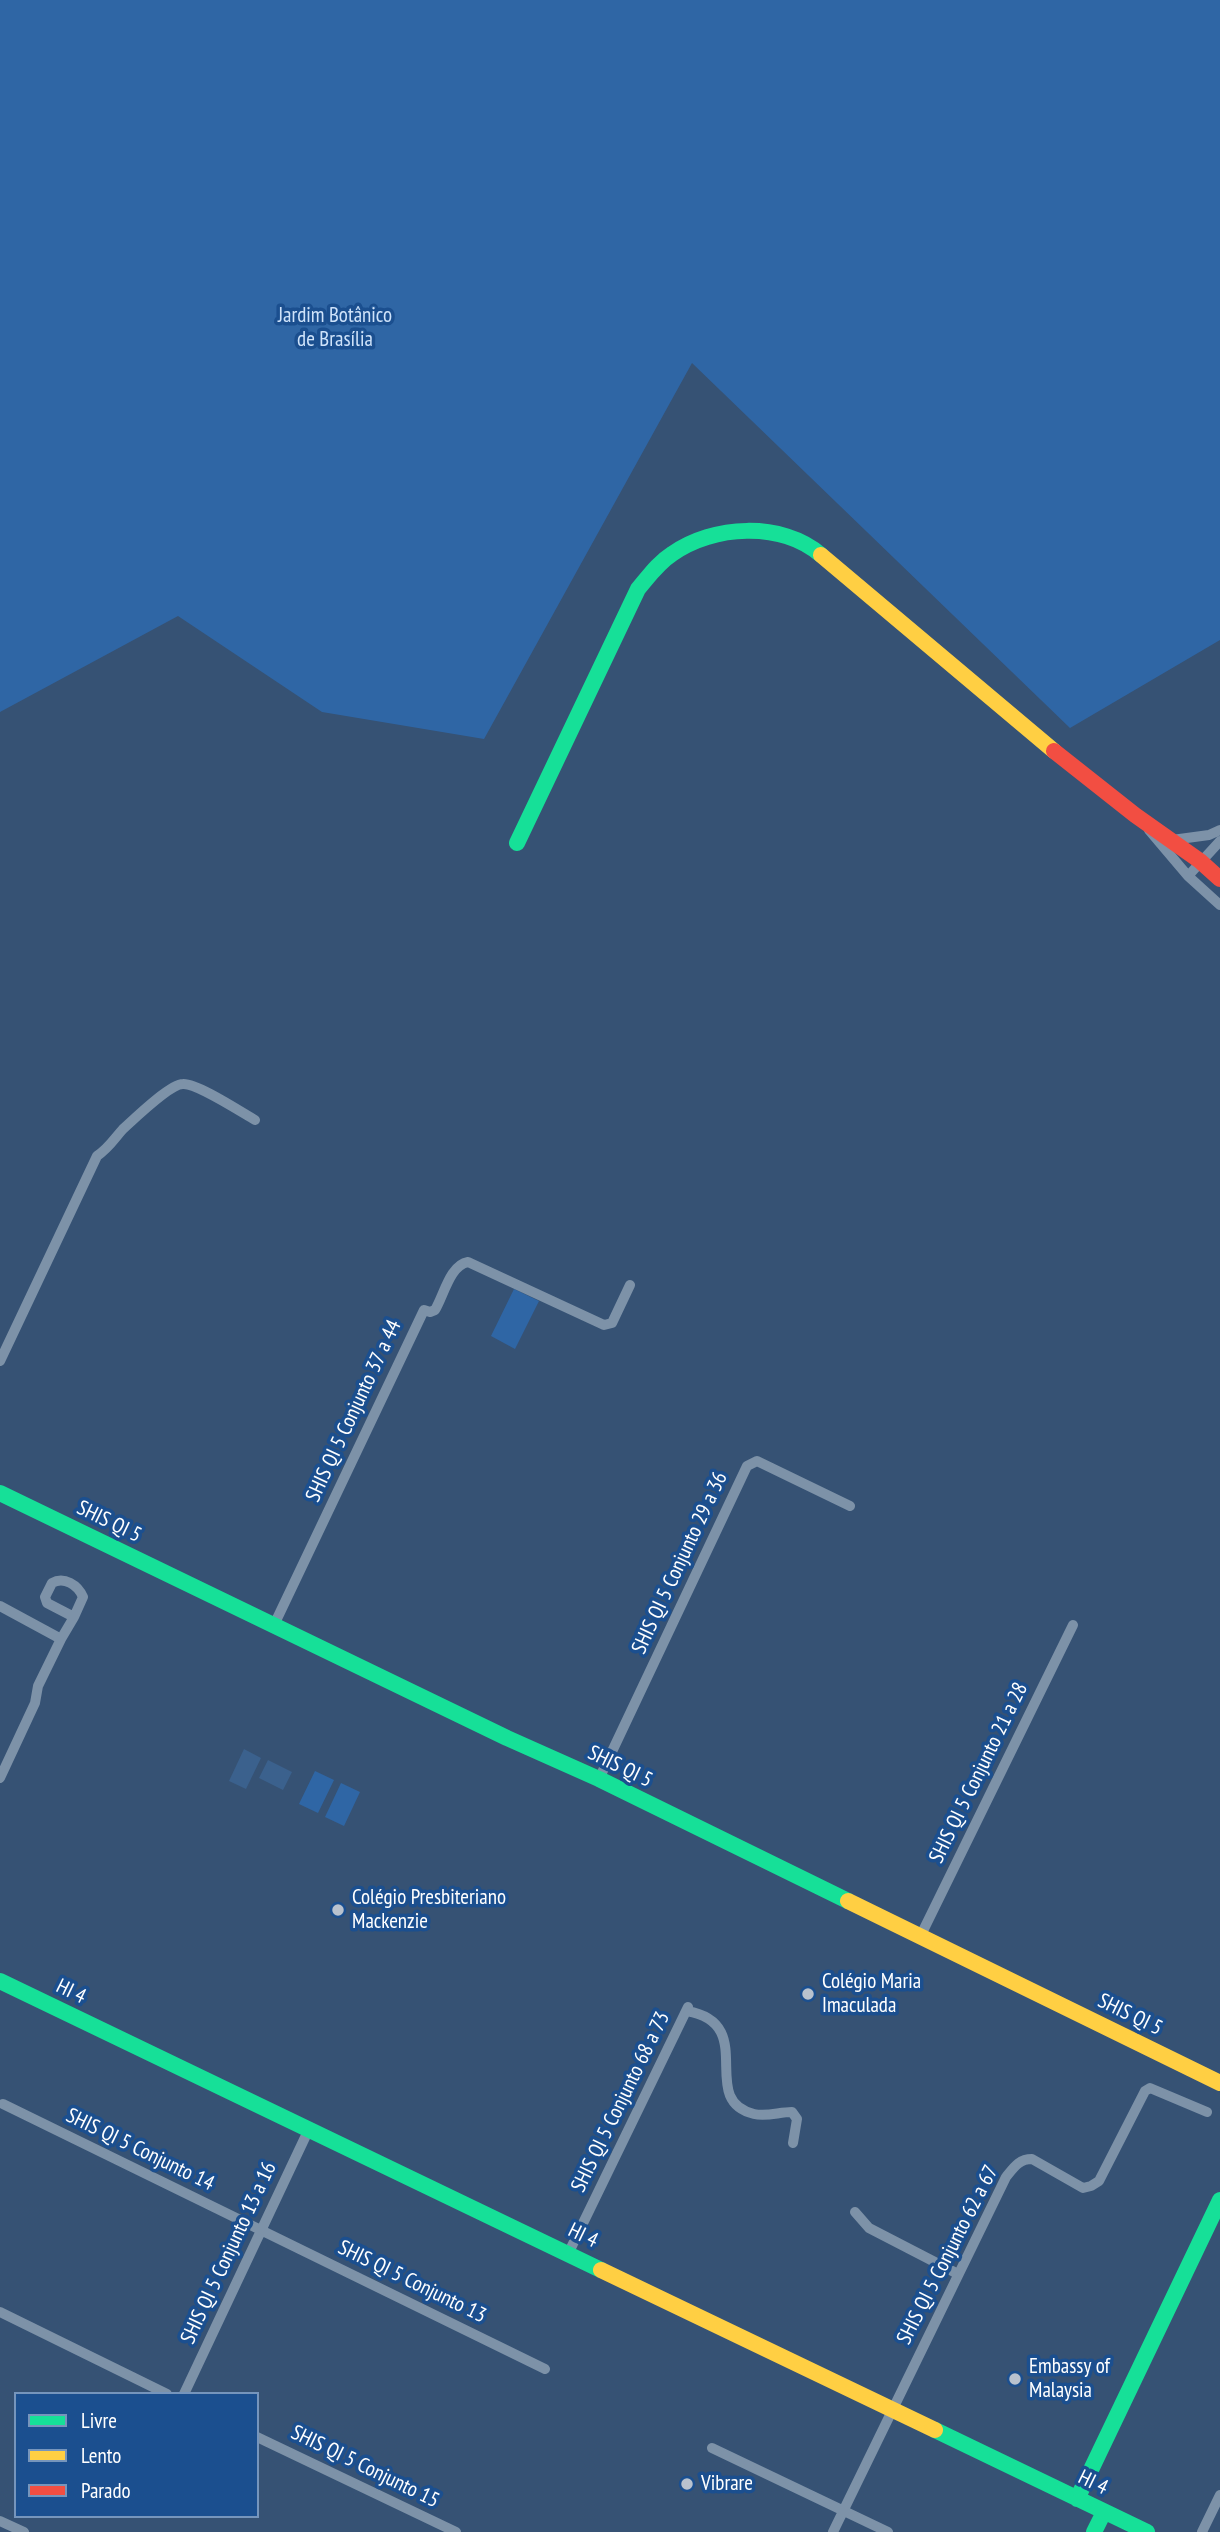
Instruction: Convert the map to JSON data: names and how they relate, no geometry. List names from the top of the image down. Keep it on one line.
{"streets":{"street":["SHIS QI 5 Conjunto 37 a 44","SHIS QI 5","SHIS QI 5 Conjunto 29 a 36","SHIS QI 5 Conjunto 21 a 28","HI 4","SHIS QI 5 Conjunto 68 a 73","SHIS QI 5 Conjunto 14","SHIS QI 5 Conjunto 13 a 16","SHIS QI 5 Conjunto 62 a 67","SHIS QI 5 Conjunto 13","SHIS QI 5 Conjunto 15"]},"crossings":[["SHIS QI 5 Conjunto 37 a 44","SHIS QI 5"],["SHIS QI 5","SHIS QI 5 Conjunto 29 a 36"],["SHIS QI 5","SHIS QI 5 Conjunto 21 a 28"],["HI 4","SHIS QI 5 Conjunto 68 a 73"],["HI 4","SHIS QI 5 Conjunto 13 a 16"],["HI 4","SHIS QI 5 Conjunto 62 a 67"],["SHIS QI 5 Conjunto 14","SHIS QI 5 Conjunto 13 a 16"],["SHIS QI 5 Conjunto 14","SHIS QI 5 Conjunto 13"],["SHIS QI 5 Conjunto 13 a 16","SHIS QI 5 Conjunto 13"]],"parks":["Jardim Botânico de Brasília"],"places":["Colégio Presbiteriano Mackenzie","Colégio Maria Imaculada","Embassy of Malaysia","Vibrare"],"legend":["Livre","Lento","Parado"]}
